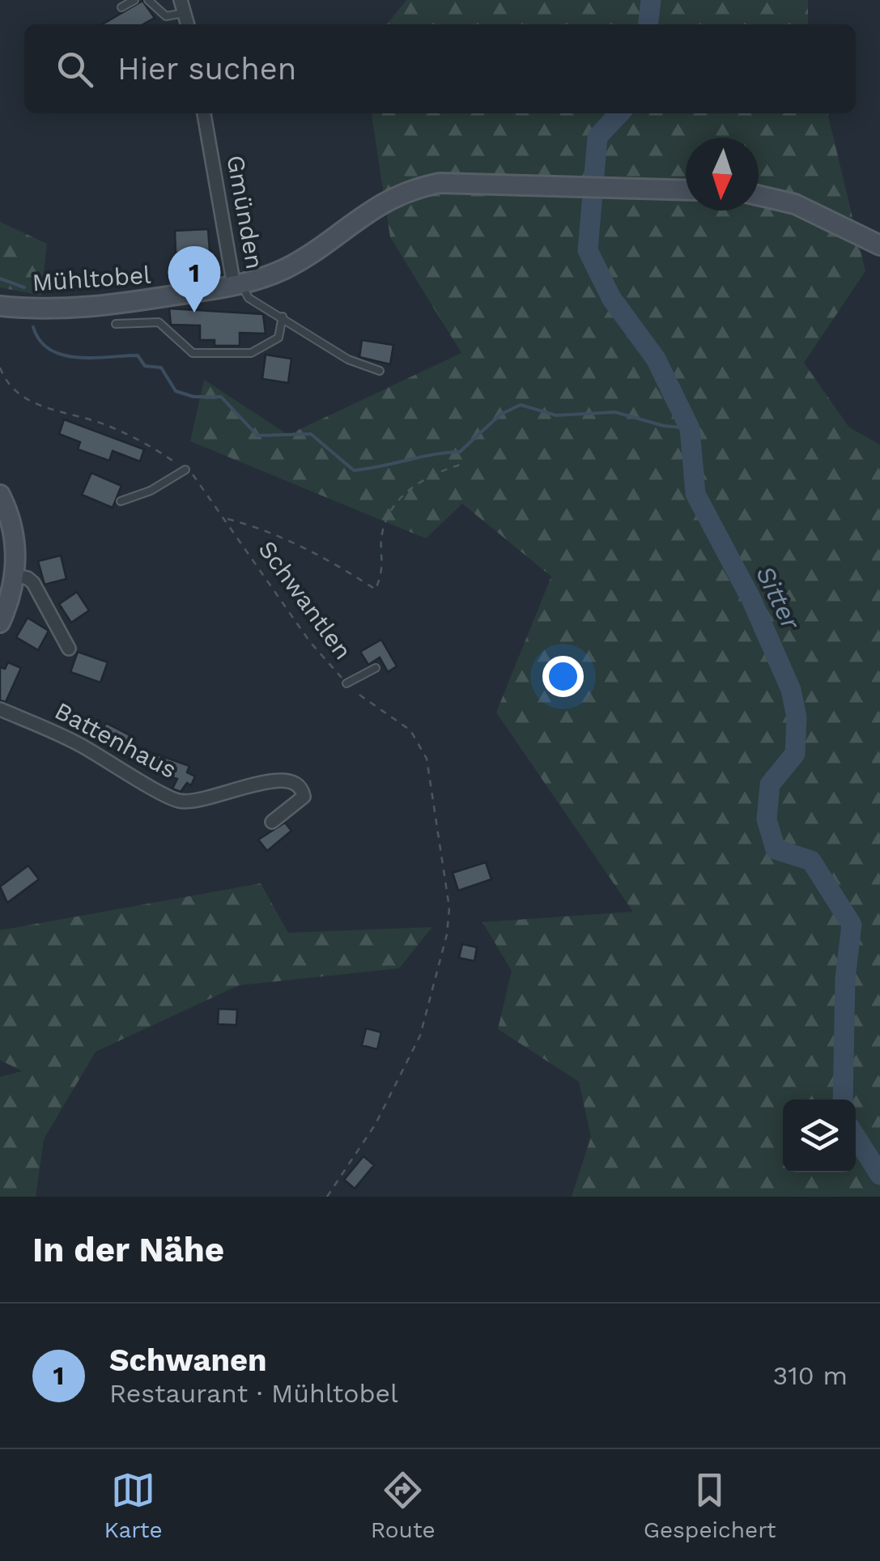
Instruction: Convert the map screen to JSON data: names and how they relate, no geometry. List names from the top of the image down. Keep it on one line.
{"streets":{"main road":["Gmünden","Mühltobel"],"street":["Battenhaus"],"path":["Schwantlen"]},"crossings":[["Gmünden","Mühltobel"]],"water":["Sitter"],"north":"bottom","page":{"search":"Hier suchen","pins":"1","heading":"In der Nähe","list":[{"mark":"1","name":"Schwanen","note":"Restaurant · Mühltobel","value":"310 m"}],"nav":["Karte","Route","Gespeichert"]}}
